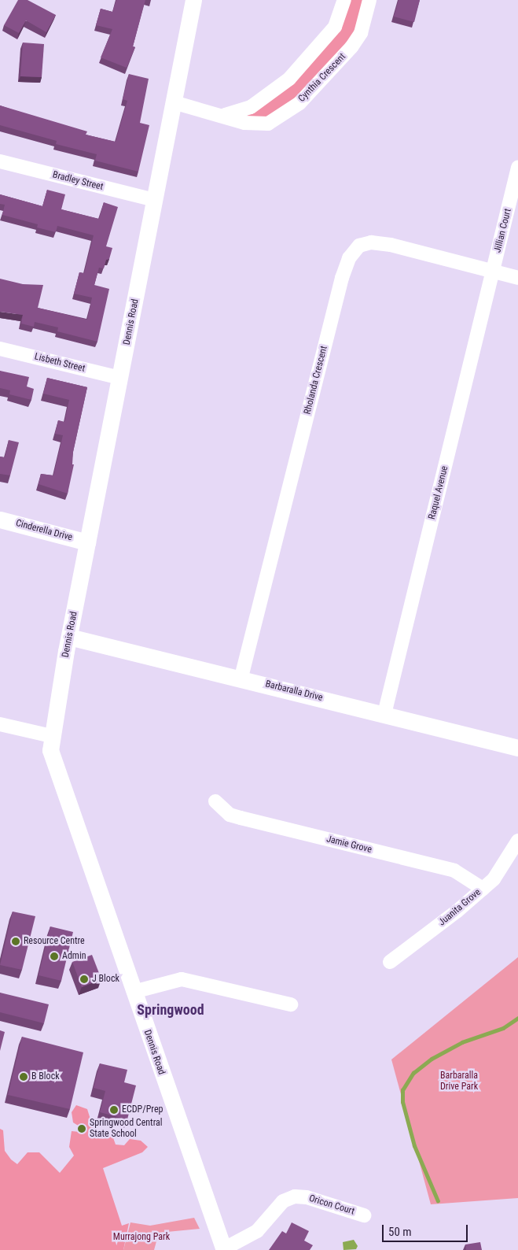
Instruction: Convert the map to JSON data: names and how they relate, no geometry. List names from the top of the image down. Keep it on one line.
{"streets":{"street":["Cynthia Crescent","Bradley Street","Jillian Court","Dennis Road","Lisbeth Street","Rholanda Crescent","Raquel Avenue","Cinderella Drive","Barbaralla Drive","Jamie Grove","Juanita Grove","Oricon Court"]},"crossings":[["Cynthia Crescent","Dennis Road"],["Bradley Street","Dennis Road"],["Jillian Court","Rholanda Crescent"],["Jillian Court","Raquel Avenue"],["Dennis Road","Lisbeth Street"],["Dennis Road","Cinderella Drive"],["Dennis Road","Barbaralla Drive"],["Dennis Road","Oricon Court"],["Rholanda Crescent","Raquel Avenue"],["Rholanda Crescent","Barbaralla Drive"],["Raquel Avenue","Barbaralla Drive"],["Jamie Grove","Juanita Grove"]],"districts":["Springwood"],"parks":["Barbaralla Drive Park","Murrajong Park"],"places":["Resource Centre","Admin","J Block","B Block","ECDP/Prep","Springwood Central State School"],"scale_bar":"50 m"}
